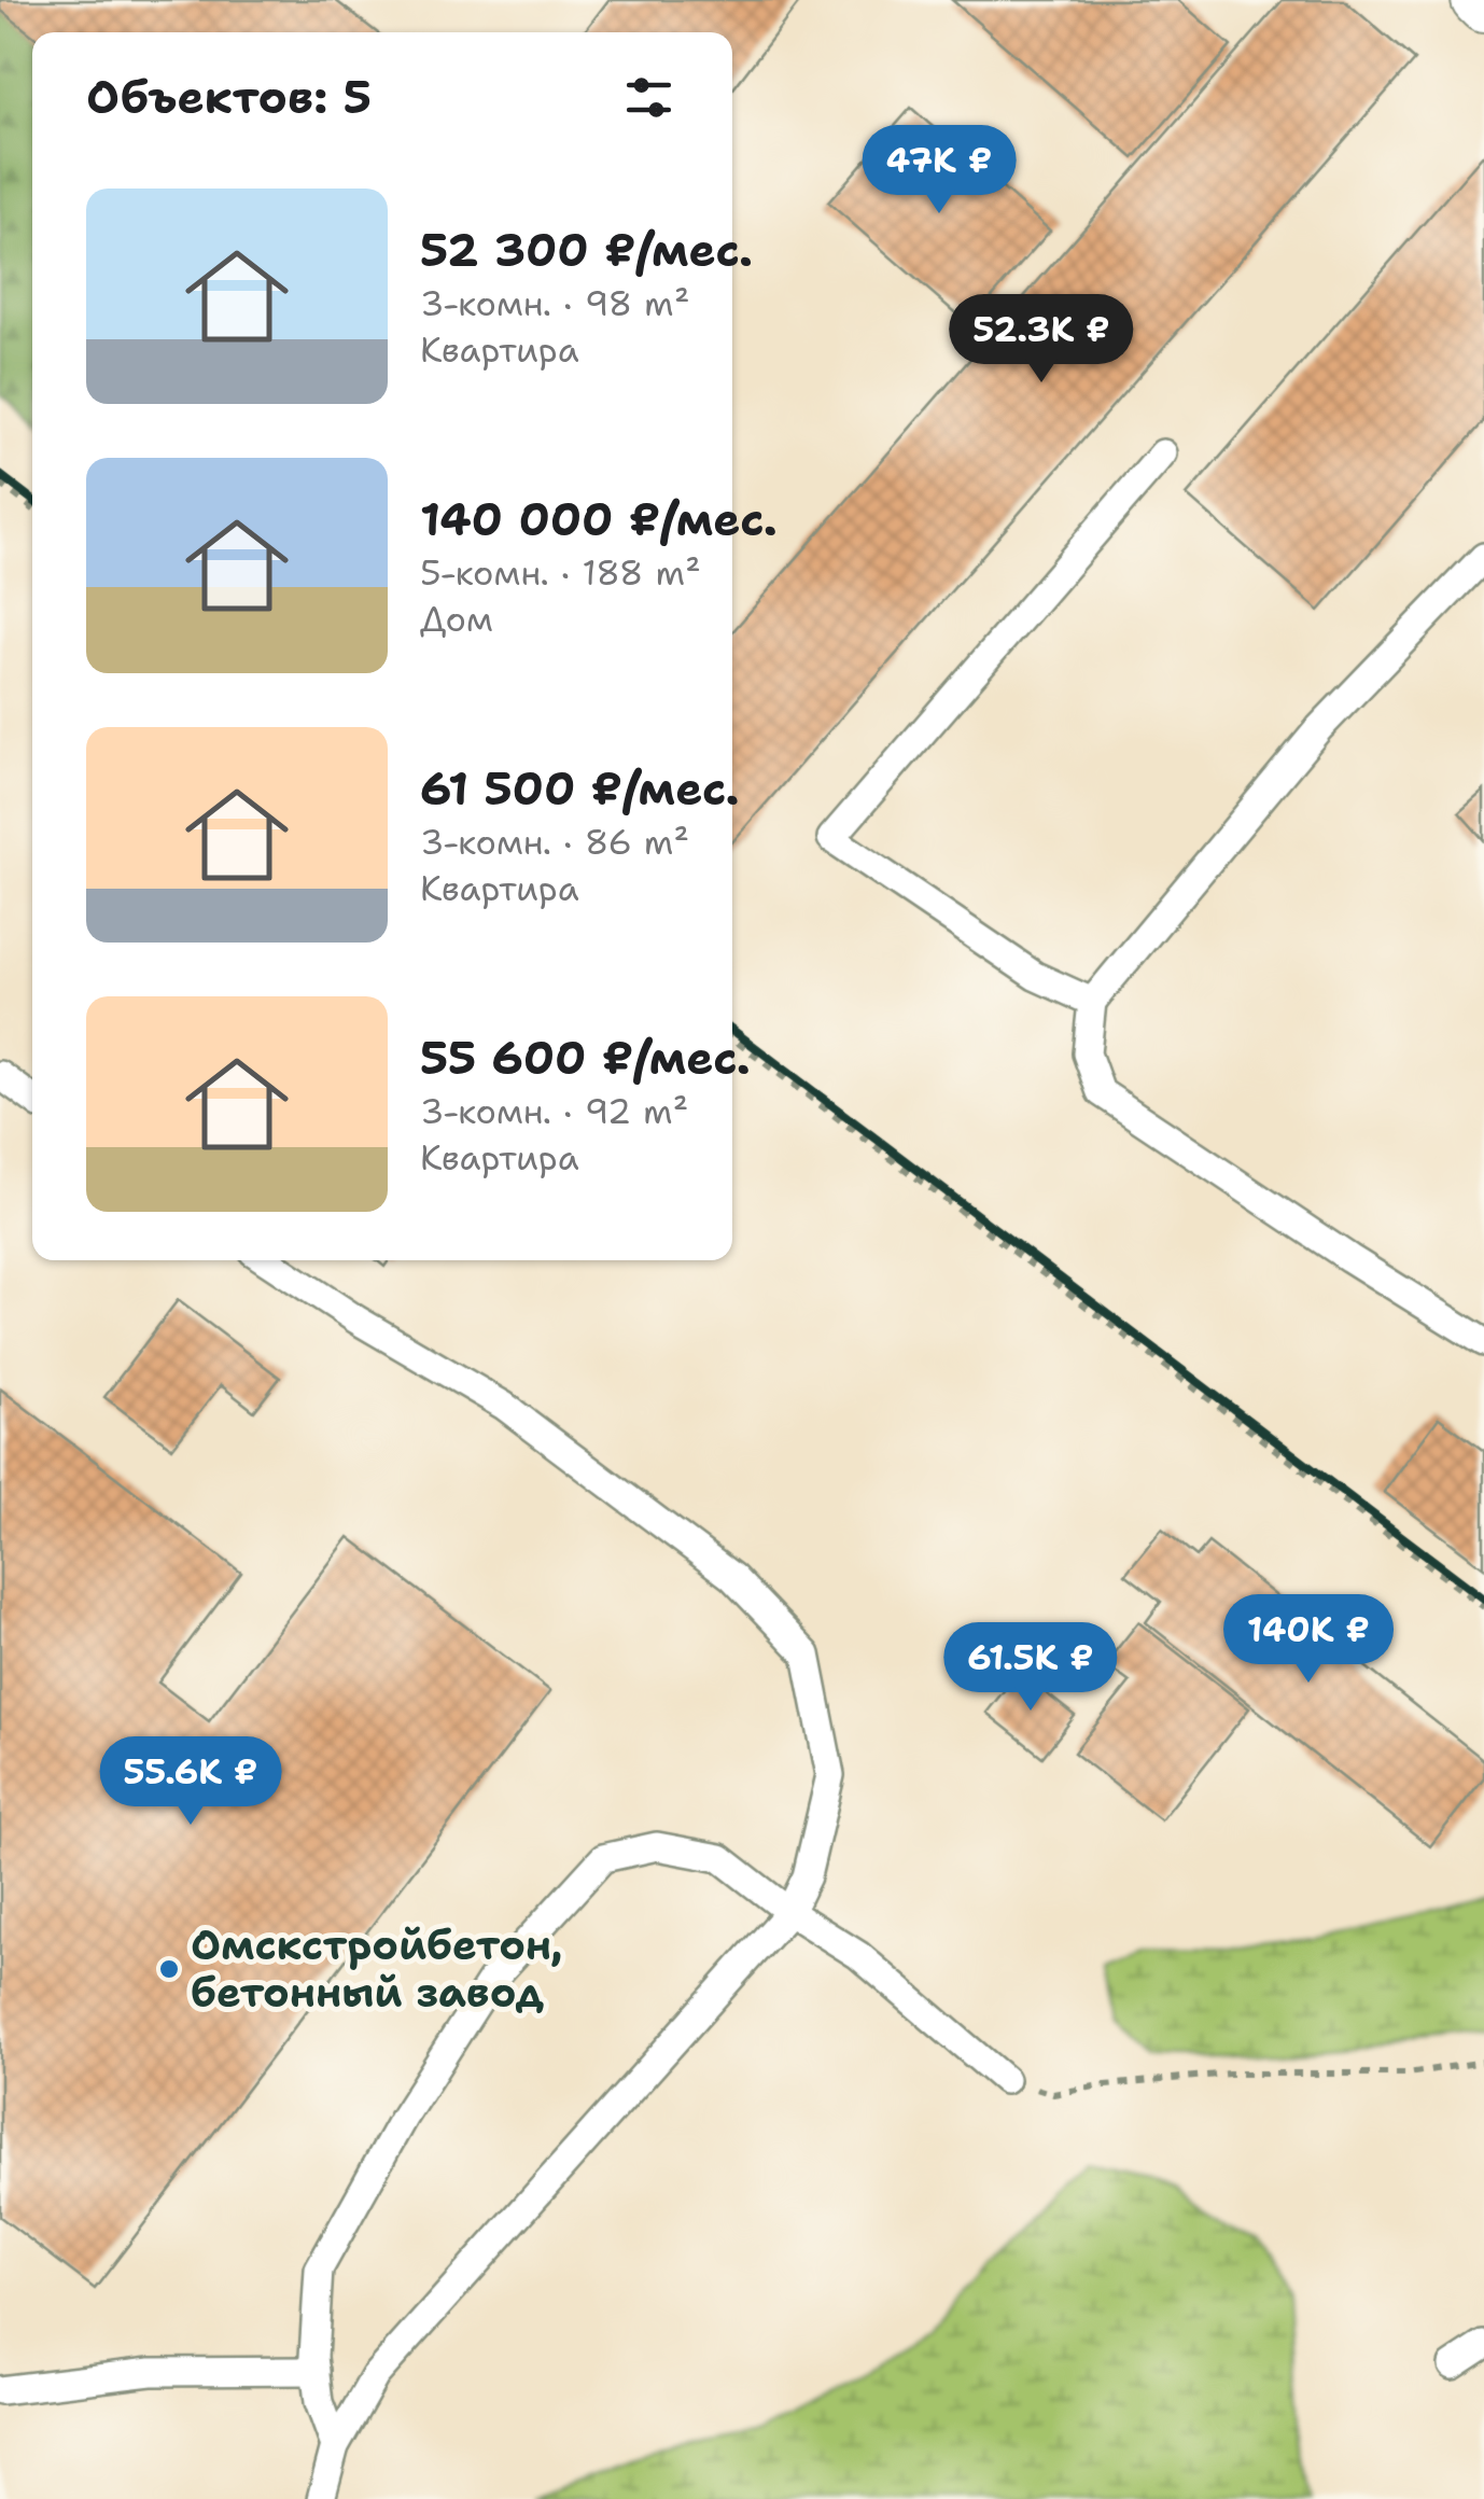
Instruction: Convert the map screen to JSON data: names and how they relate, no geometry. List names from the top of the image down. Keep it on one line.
{"places":["Омскстройбетон, бетонный завод"],"page":{"heading":"Объектов: 5","price":["47K ₽","52.3K ₽","140K ₽","61.5K ₽","55.6K ₽"],"list":[{"name":"52 300 ₽/мес.","note":"3-комн. · 98 m² · Квартира"},{"name":"140 000 ₽/мес.","note":"5-комн. · 188 m² · Дом"},{"name":"61 500 ₽/мес.","note":"3-комн. · 86 m² · Квартира"},{"name":"55 600 ₽/мес.","note":"3-комн. · 92 m² · Квартира"}]}}
